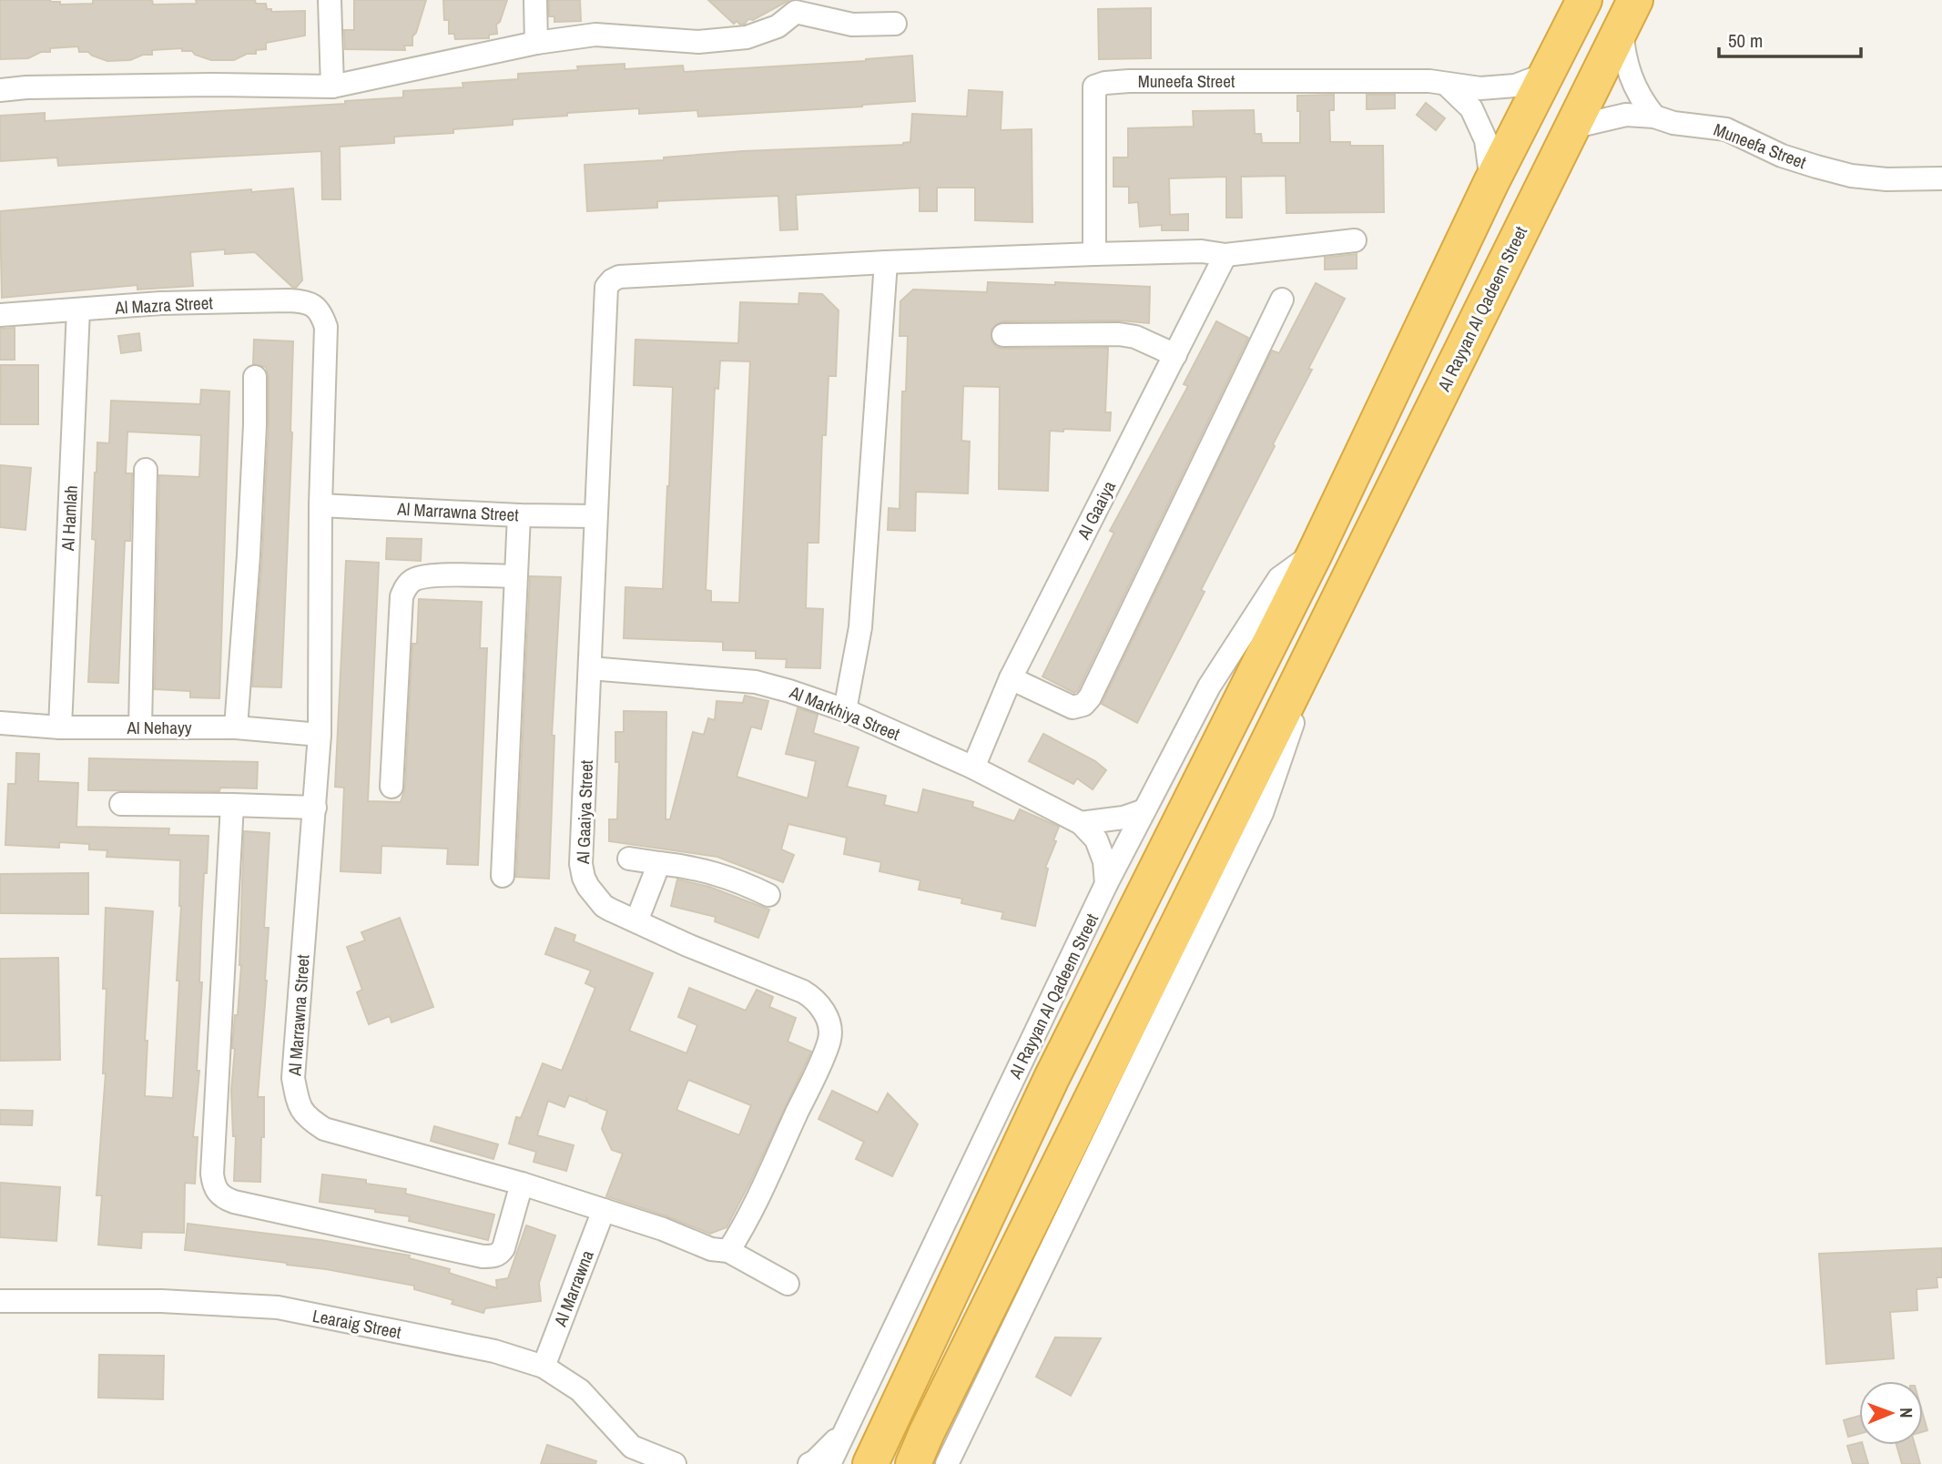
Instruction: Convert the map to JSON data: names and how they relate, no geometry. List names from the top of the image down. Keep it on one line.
{"streets":{"highway":["Al Rayyan Al Qadeem Street"],"street":["Muneefa Street","Al Mazra Street","Al Gaaiya","Al Marrawna Street","Al Hamlah","Al Markhiya Street","Al Nehayy","Al Gaaiya Street","Al Marrawna","Learaig Street"]},"crossings":[["Muneefa Street","Al Rayyan Al Qadeem Street"],["Al Mazra Street","Al Marrawna Street"],["Al Mazra Street","Al Hamlah"],["Al Rayyan Al Qadeem Street","Al Markhiya Street"],["Al Gaaiya","Al Markhiya Street"],["Al Marrawna Street","Al Nehayy"],["Al Marrawna Street","Al Gaaiya Street"],["Al Marrawna Street","Al Marrawna"],["Al Hamlah","Al Nehayy"],["Al Markhiya Street","Al Gaaiya Street"],["Al Marrawna","Learaig Street"]],"scale_bar":"50 m","north":"right"}
